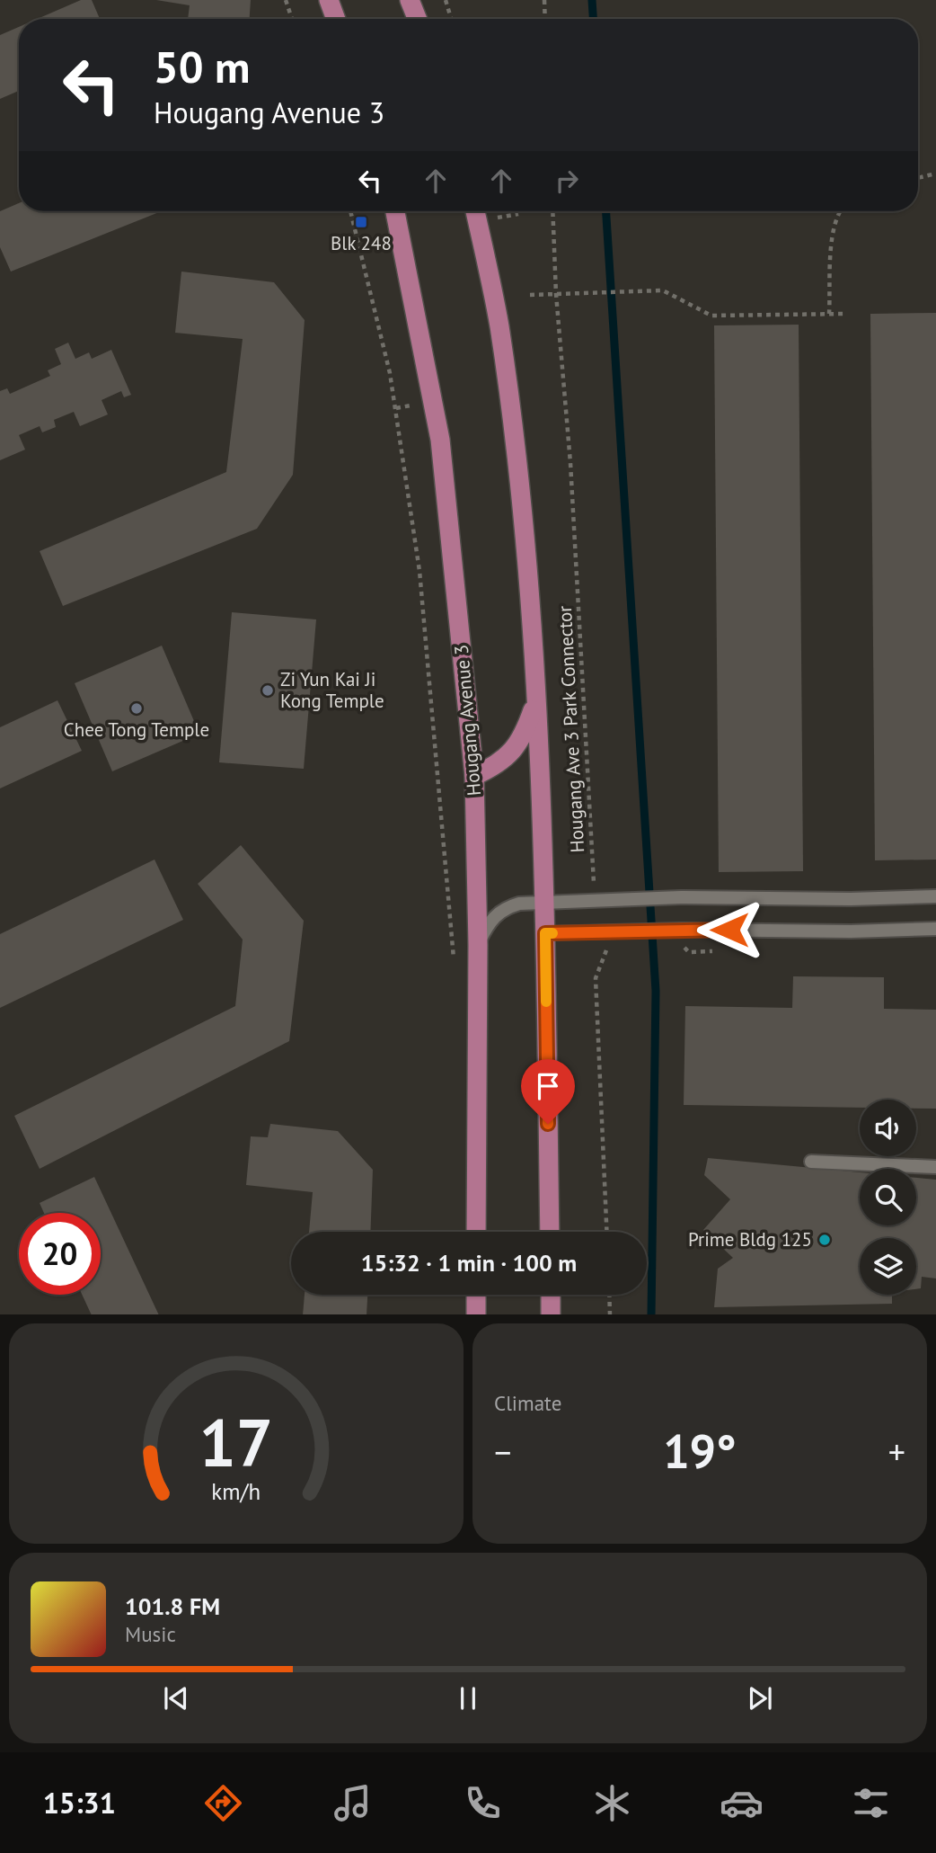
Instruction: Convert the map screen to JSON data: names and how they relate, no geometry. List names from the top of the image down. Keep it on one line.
{"streets":{"highway":["Hougang Avenue 3"],"path":["Hougang Ave 3 Park Connector"]},"places":{"transit":["Blk 248"],"other":["Zi Yun Kai Ji Kong Temple","Chee Tong Temple","Prime Bldg 125"]},"page":{"turn":["50 m","Hougang Avenue 3"],"limit":"20","trip":"15:32 · 1 min · 100 m","tile":"Climate","heat":["−","19°","+"],"song":["101.8 FM","Music"],"tabs":"15:31","gauge":["17","km/h"]}}
